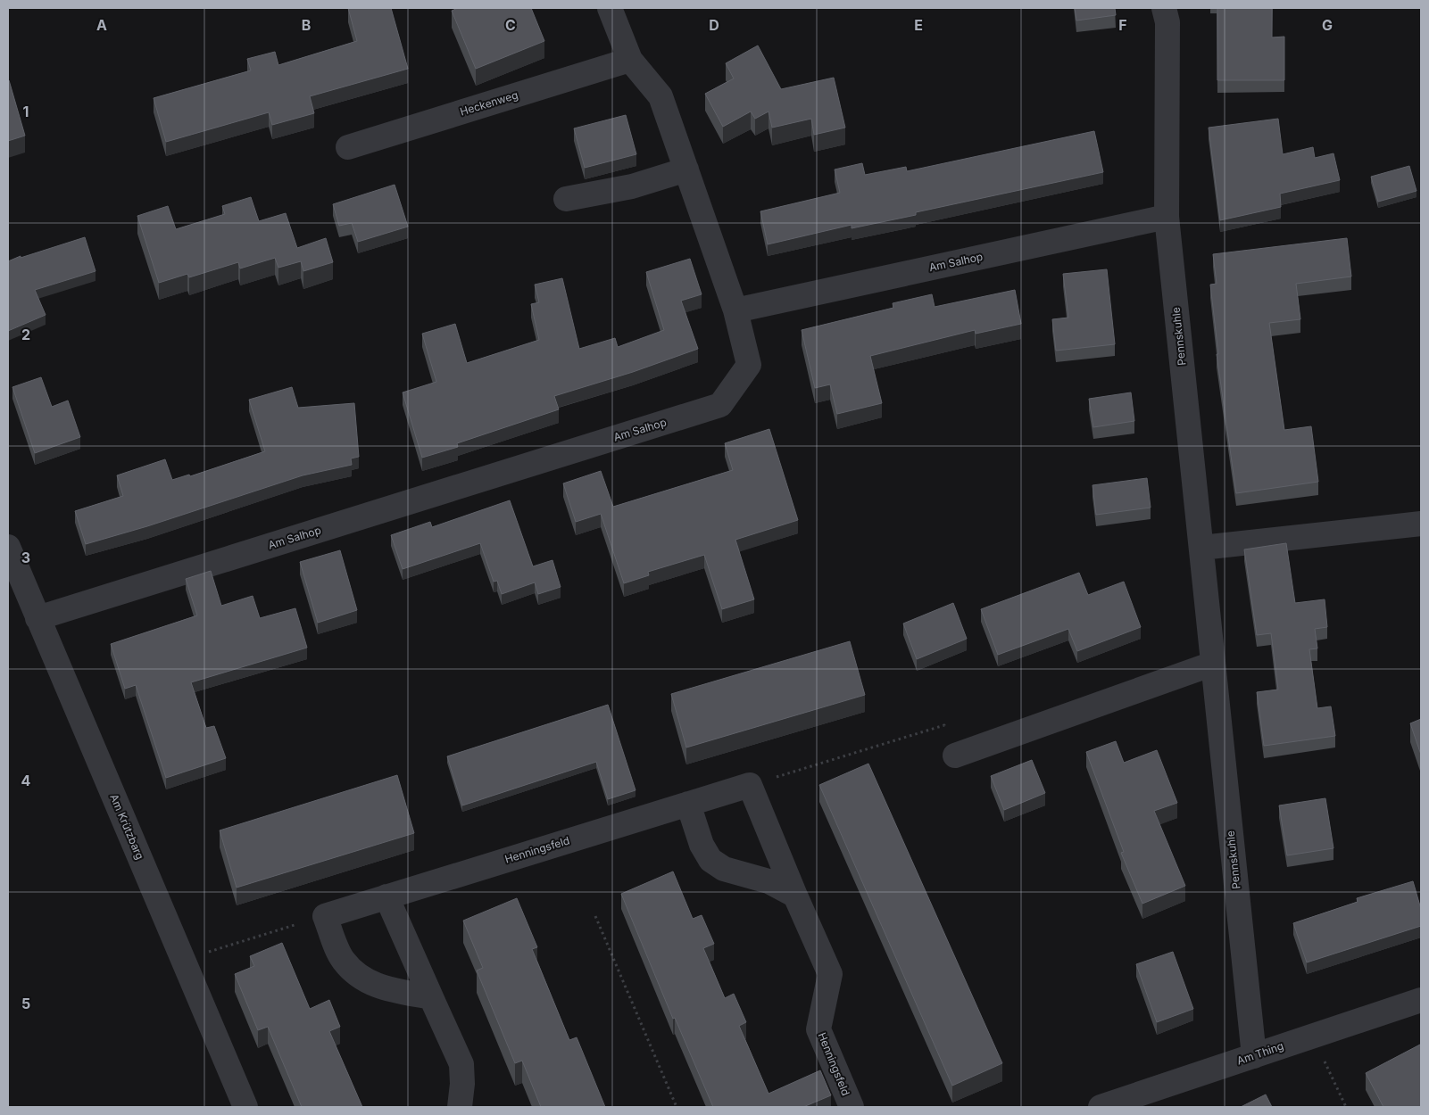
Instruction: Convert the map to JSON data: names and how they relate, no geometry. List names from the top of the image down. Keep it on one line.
{"streets":{"street":["Heckenweg","Am Salhop","Pennskuhle","Am Krützbarg","Henningsfeld","Am Thing"]},"crossings":[["Am Salhop","Pennskuhle"],["Am Salhop","Am Krützbarg"],["Pennskuhle","Am Thing"]],"grid":{"columns":["A","B","C","D","E","F","G"],"rows":["1","2","3","4","5"]}}
